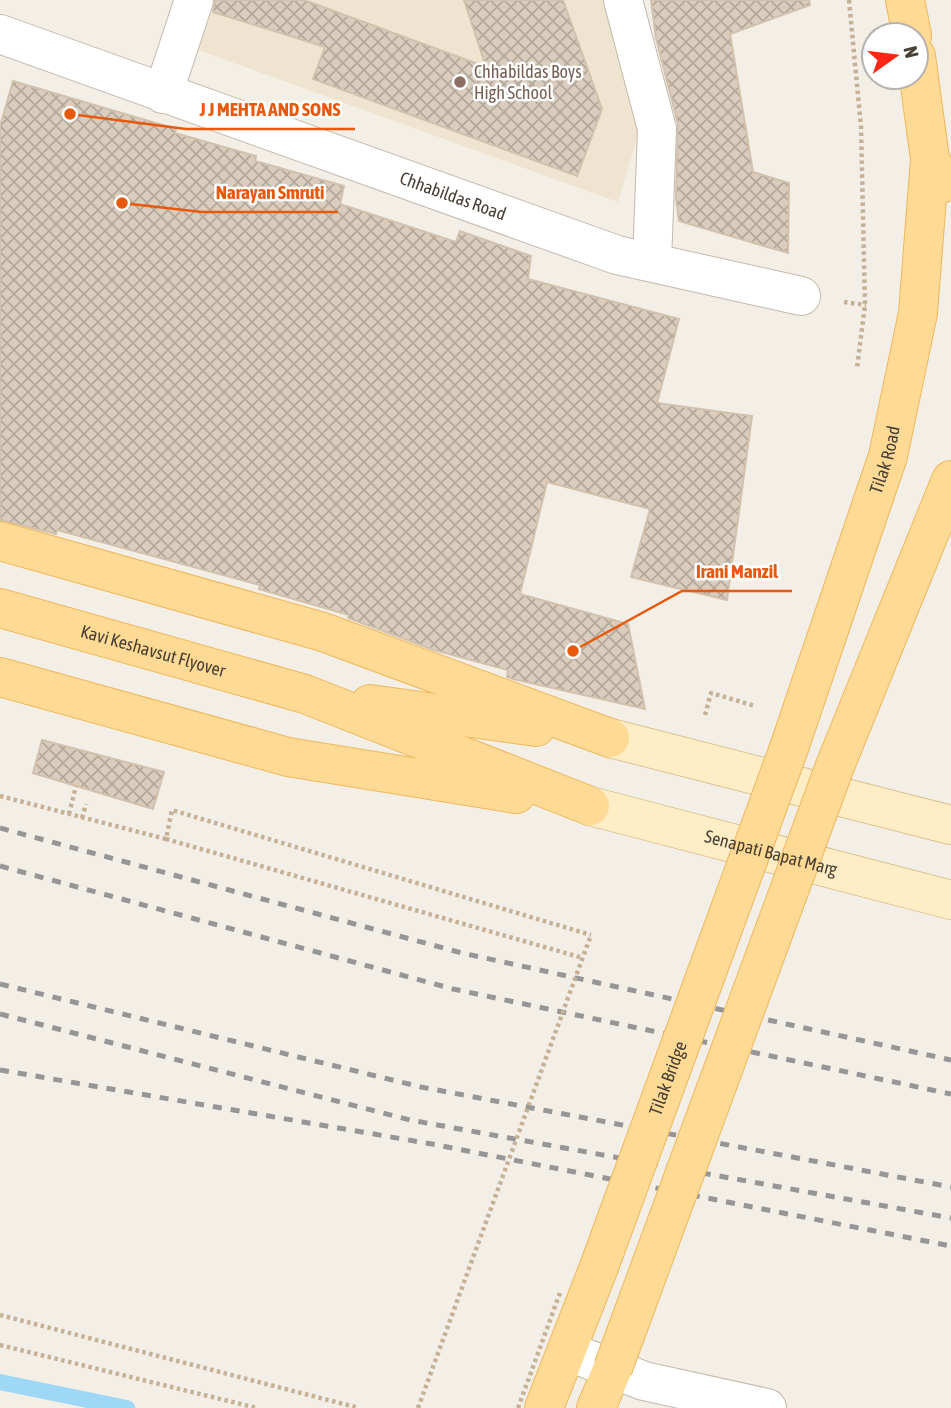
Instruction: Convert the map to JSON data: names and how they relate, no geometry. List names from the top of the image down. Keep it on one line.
{"streets":{"main road":["Tilak Road","Kavi Keshavsut Flyover","Senapati Bapat Marg","Tilak Bridge"],"street":["Chhabildas Road"]},"crossings":[["Tilak Road","Tilak Bridge"],["Kavi Keshavsut Flyover","Senapati Bapat Marg"]],"places":["Chhabildas Boys High School","J J MEHTA AND SONS","Narayan Smruti","Irani Manzil"],"north":"right"}
